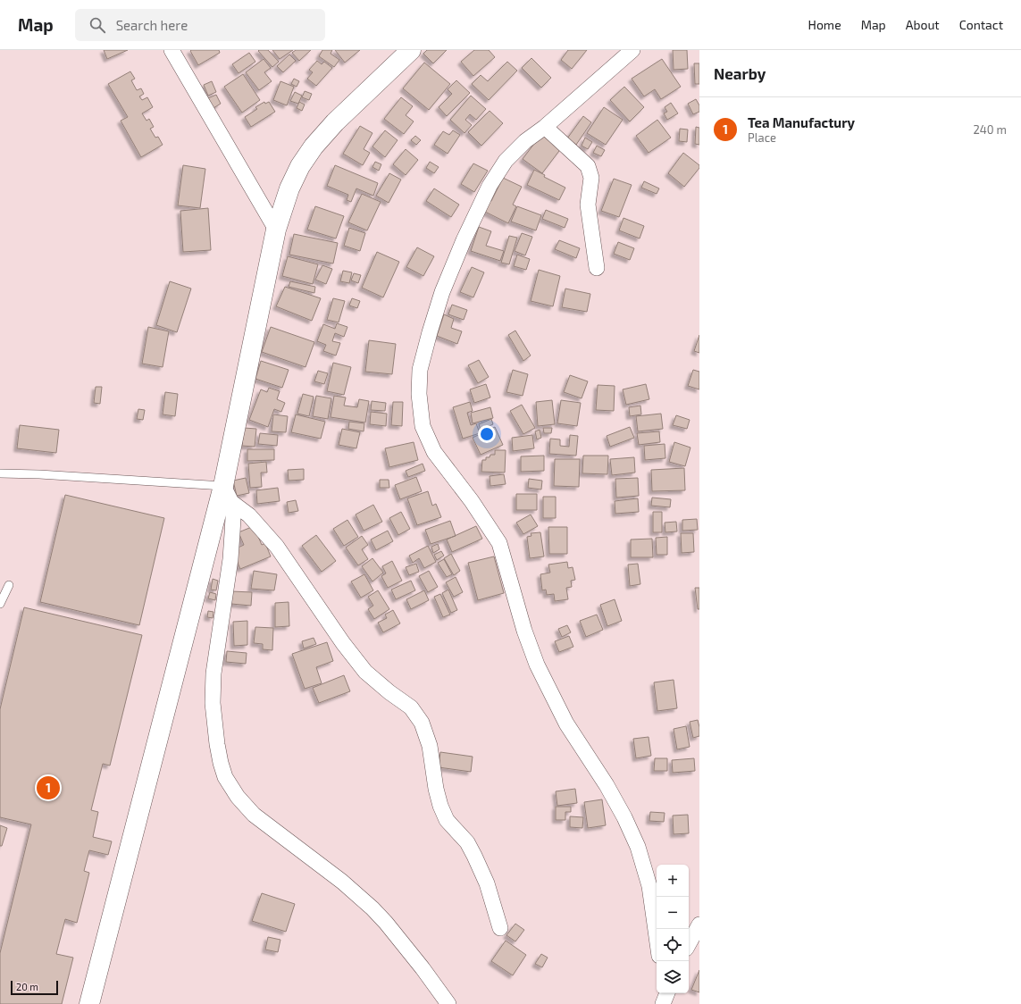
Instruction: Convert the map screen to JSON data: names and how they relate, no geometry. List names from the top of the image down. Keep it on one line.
{"scale_bar":"20 m","page":{"header":"Map","search":"Search here","nav":["Home","Map","About","Contact"],"heading":"Nearby","list":[{"mark":"1","name":"Tea Manufactury","note":"Place","value":"240 m"}],"pins":"1","map_buttons":["+","−"],"scale":"20 m"}}
